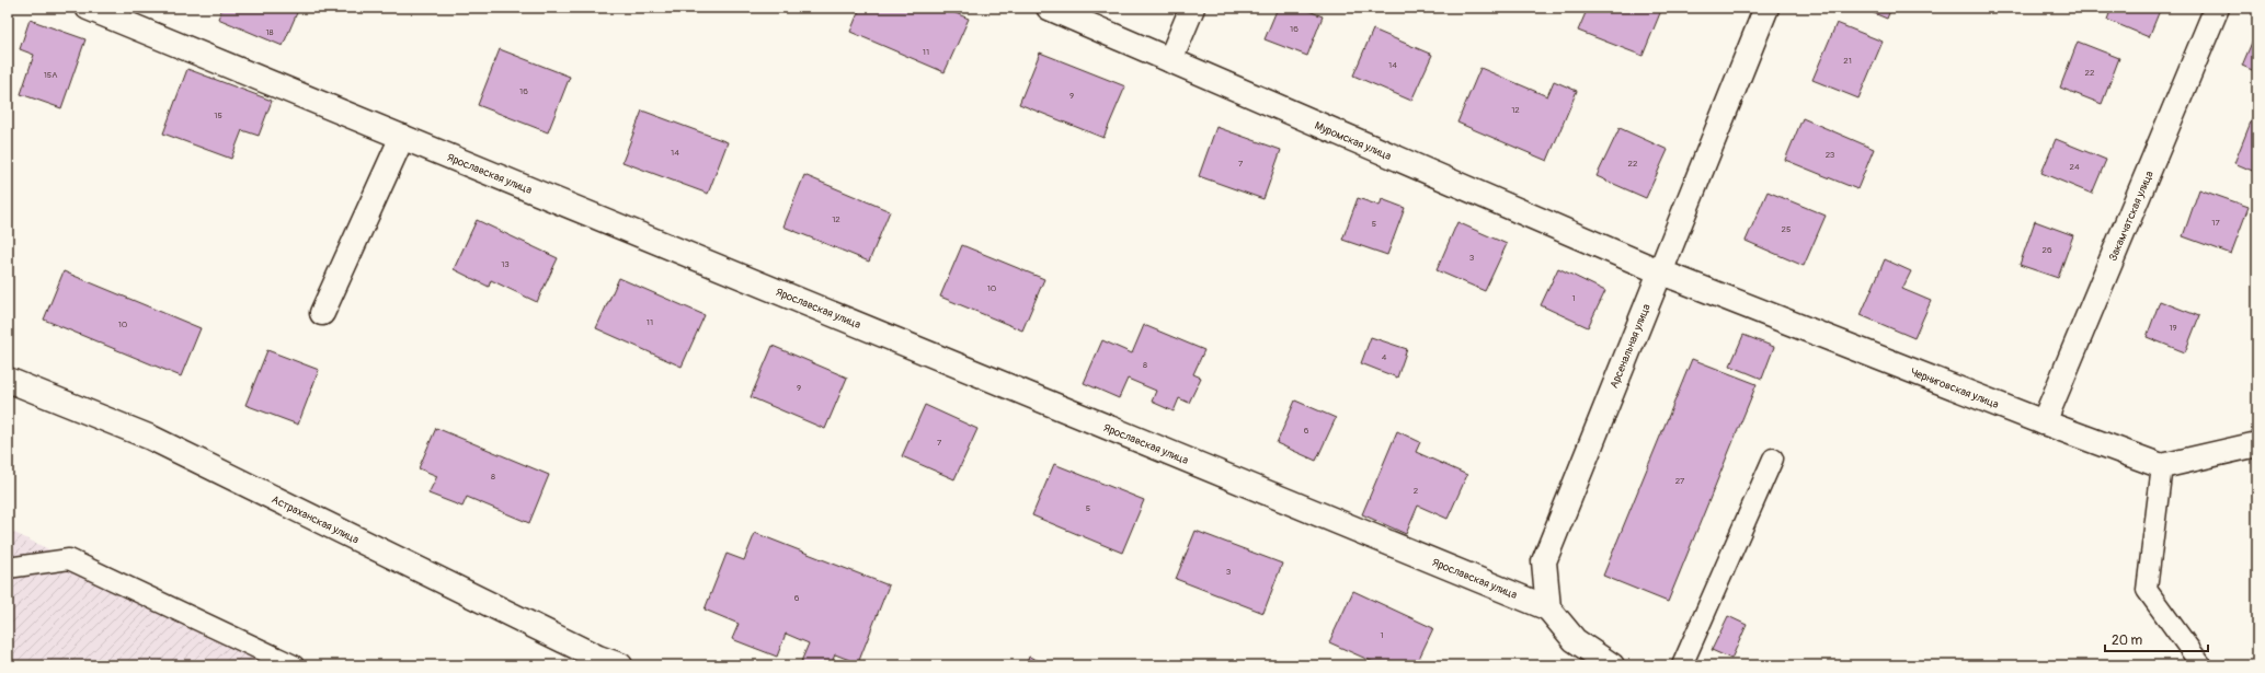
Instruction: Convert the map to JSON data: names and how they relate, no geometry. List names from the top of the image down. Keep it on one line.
{"streets":{"street":["Муромская улица","Ярославская улица","Закамчатская улица","Арсенальная улица","Черниговская улица","Астраханская улица"]},"crossings":[["Муромская улица","Арсенальная улица"],["Муромская улица","Черниговская улица"],["Ярославская улица","Арсенальная улица"],["Закамчатская улица","Черниговская улица"],["Арсенальная улица","Черниговская улица"]],"house_numbers":["16","18","11","21","14","22","15А","16","9","12","15","14","23","7","22","24","12","17","5","25","26","3","13","10","1","11","10","19","4","8","9","6","7","8","27","2","5","3","6","1"],"scale_bar":"20 m"}
